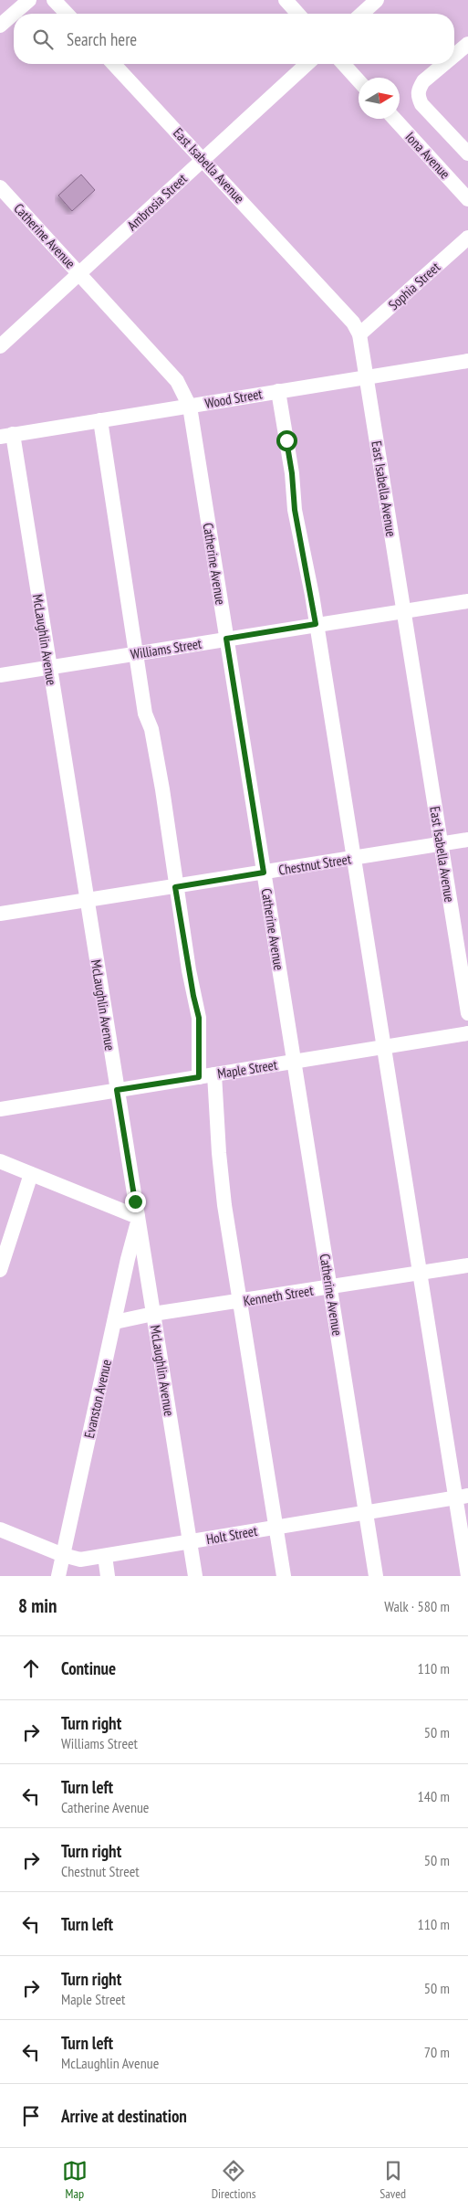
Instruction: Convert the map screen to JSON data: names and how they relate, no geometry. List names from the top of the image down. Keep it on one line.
{"streets":{"street":["Iona Avenue","East Isabella Avenue","Ambrosia Street","Catherine Avenue","Sophia Street","Wood Street","McLaughlin Avenue","Williams Street","Chestnut Street","Maple Street","Kenneth Street","Evanston Avenue","Holt Street"]},"crossings":[["East Isabella Avenue","Ambrosia Street"],["East Isabella Avenue","Sophia Street"],["East Isabella Avenue","Wood Street"],["East Isabella Avenue","Williams Street"],["East Isabella Avenue","Chestnut Street"],["Ambrosia Street","Catherine Avenue"],["Catherine Avenue","Wood Street"],["Catherine Avenue","Williams Street"],["Catherine Avenue","Chestnut Street"],["Catherine Avenue","Maple Street"],["Catherine Avenue","Kenneth Street"],["Catherine Avenue","Holt Street"],["Wood Street","McLaughlin Avenue"],["McLaughlin Avenue","Williams Street"],["McLaughlin Avenue","Chestnut Street"],["McLaughlin Avenue","Maple Street"],["McLaughlin Avenue","Kenneth Street"],["McLaughlin Avenue","Evanston Avenue"],["McLaughlin Avenue","Holt Street"],["Kenneth Street","Evanston Avenue"],["Evanston Avenue","Holt Street"]],"north":"right","page":{"search":"Search here","heading":["8 min","Walk · 580 m"],"list":[["Continue","110 m"],["Turn right","Williams Street","50 m"],["Turn left","Catherine Avenue","140 m"],["Turn right","Chestnut Street","50 m"],["Turn left","110 m"],["Turn right","Maple Street","50 m"],["Turn left","McLaughlin Avenue","70 m"],"Arrive at destination"],"nav":["Map","Directions","Saved"]}}
